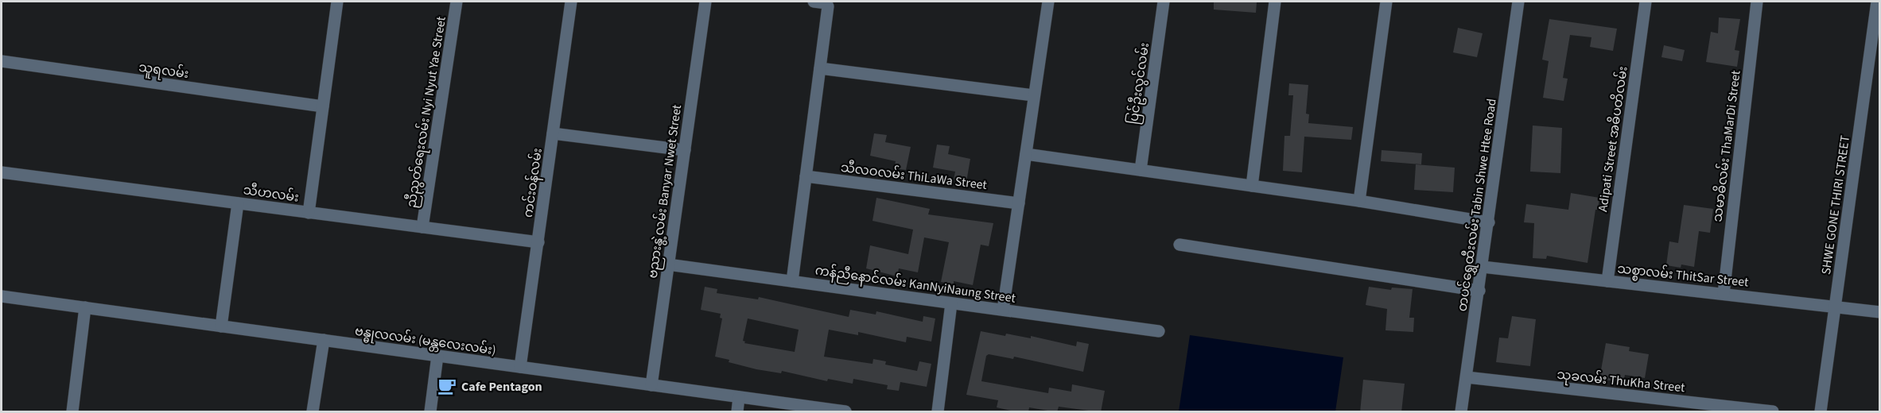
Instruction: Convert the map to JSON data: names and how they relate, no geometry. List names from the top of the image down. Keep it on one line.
{"streets":{"street":["သူရလမ်း","ပြင်ဦးလွင်လမ်း","ညီညွတ်ရေးလမ်း Nyi Nyut Yae Street","Adipati Street အဓိပတိလမ်း","သမာဓိလမ်း ThaMarDi Street","သီလဝလမ်း ThiLaWa Street","ကင်းဝန်လမ်း","ဗညားနွဲ့လမ်း Banyar Nwet Street","သီဟလမ်း","တပင်ရွှေထီးလမ်း Tabin Shwe Htee Road","SHWE GONE THIRI STREET","သစ္စာလမ်း ThitSar Street","ကန်ညီနောင်လမ်း KanNyiNaung Street","ဗန္ဓုလလမ်း (မန္တလေးလမ်း)","သုခလမ်း ThuKha Street"]},"crossings":[["ညီညွတ်ရေးလမ်း Nyi Nyut Yae Street","သီဟလမ်း"],["Adipati Street အဓိပတိလမ်း","သစ္စာလမ်း ThitSar Street"],["သမာဓိလမ်း ThaMarDi Street","သစ္စာလမ်း ThitSar Street"],["ကင်းဝန်လမ်း","သီဟလမ်း"],["ကင်းဝန်လမ်း","ဗန္ဓုလလမ်း (မန္တလေးလမ်း)"],["ဗညားနွဲ့လမ်း Banyar Nwet Street","ကန်ညီနောင်လမ်း KanNyiNaung Street"],["ဗညားနွဲ့လမ်း Banyar Nwet Street","ဗန္ဓုလလမ်း (မန္တလေးလမ်း)"],["တပင်ရွှေထီးလမ်း Tabin Shwe Htee Road","သစ္စာလမ်း ThitSar Street"],["တပင်ရွှေထီးလမ်း Tabin Shwe Htee Road","သုခလမ်း ThuKha Street"],["SHWE GONE THIRI STREET","သစ္စာလမ်း ThitSar Street"]],"places":{"cafe":["Cafe Pentagon"]}}
